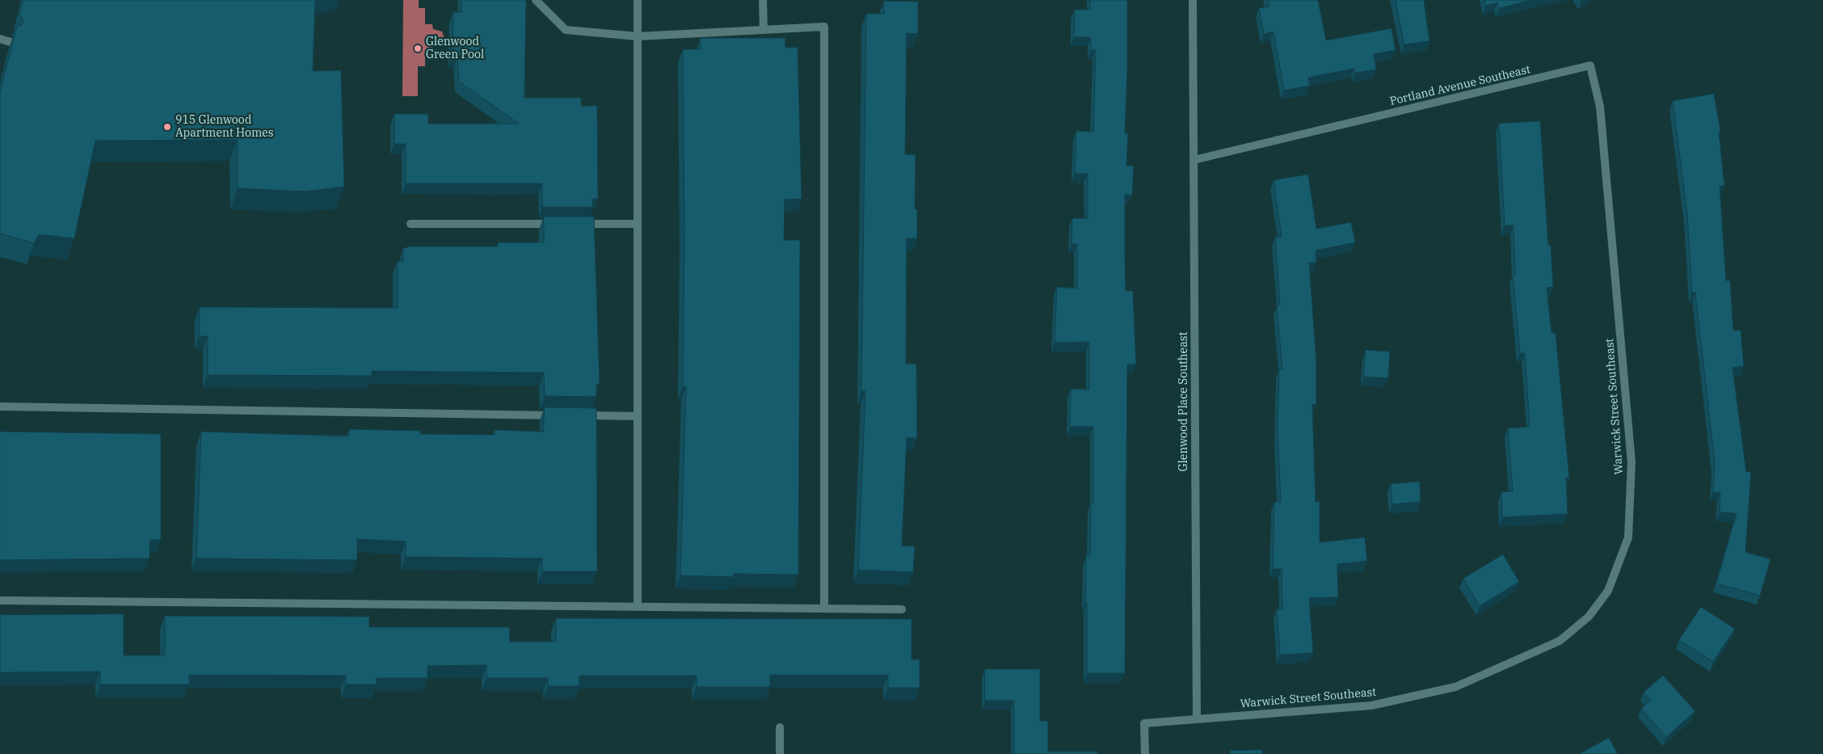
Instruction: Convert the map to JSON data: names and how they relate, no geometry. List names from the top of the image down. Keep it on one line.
{"streets":{"street":["Portland Avenue Southeast","Glenwood Place Southeast","Warwick Street Southeast"]},"crossings":[["Portland Avenue Southeast","Glenwood Place Southeast"],["Portland Avenue Southeast","Warwick Street Southeast"],["Glenwood Place Southeast","Warwick Street Southeast"]],"places":["Glenwood Green Pool","915 Glenwood Apartment Homes"]}
